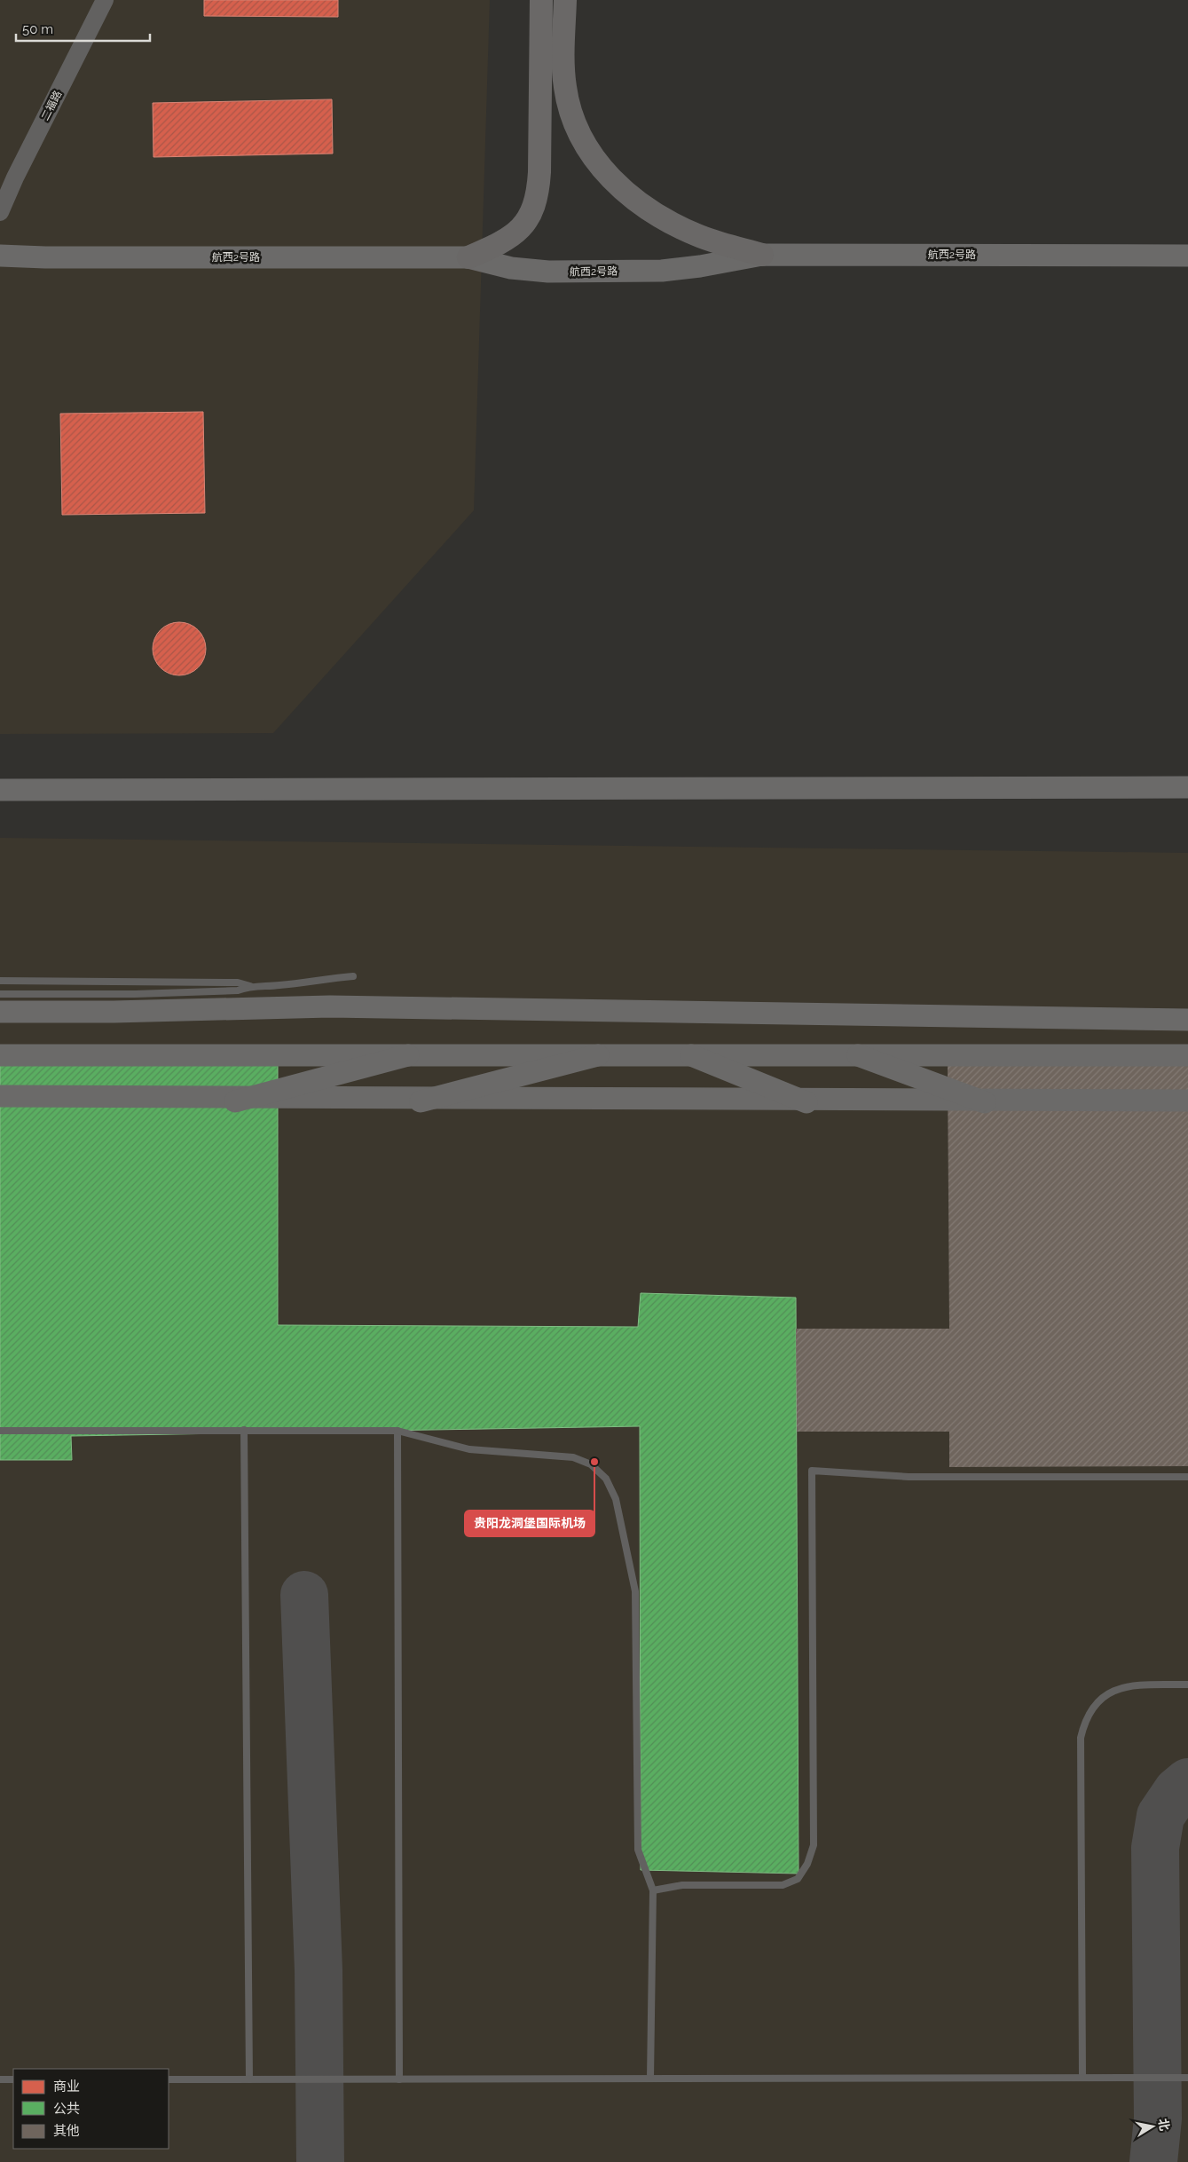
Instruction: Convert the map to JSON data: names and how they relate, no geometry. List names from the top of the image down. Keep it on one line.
{"streets":{"main road":["航西2号路"],"street":["二福路"]},"places":["贵阳龙洞堡国际机场"],"legend":["商业","公共","其他"],"scale_bar":"50 m","north":"right"}
